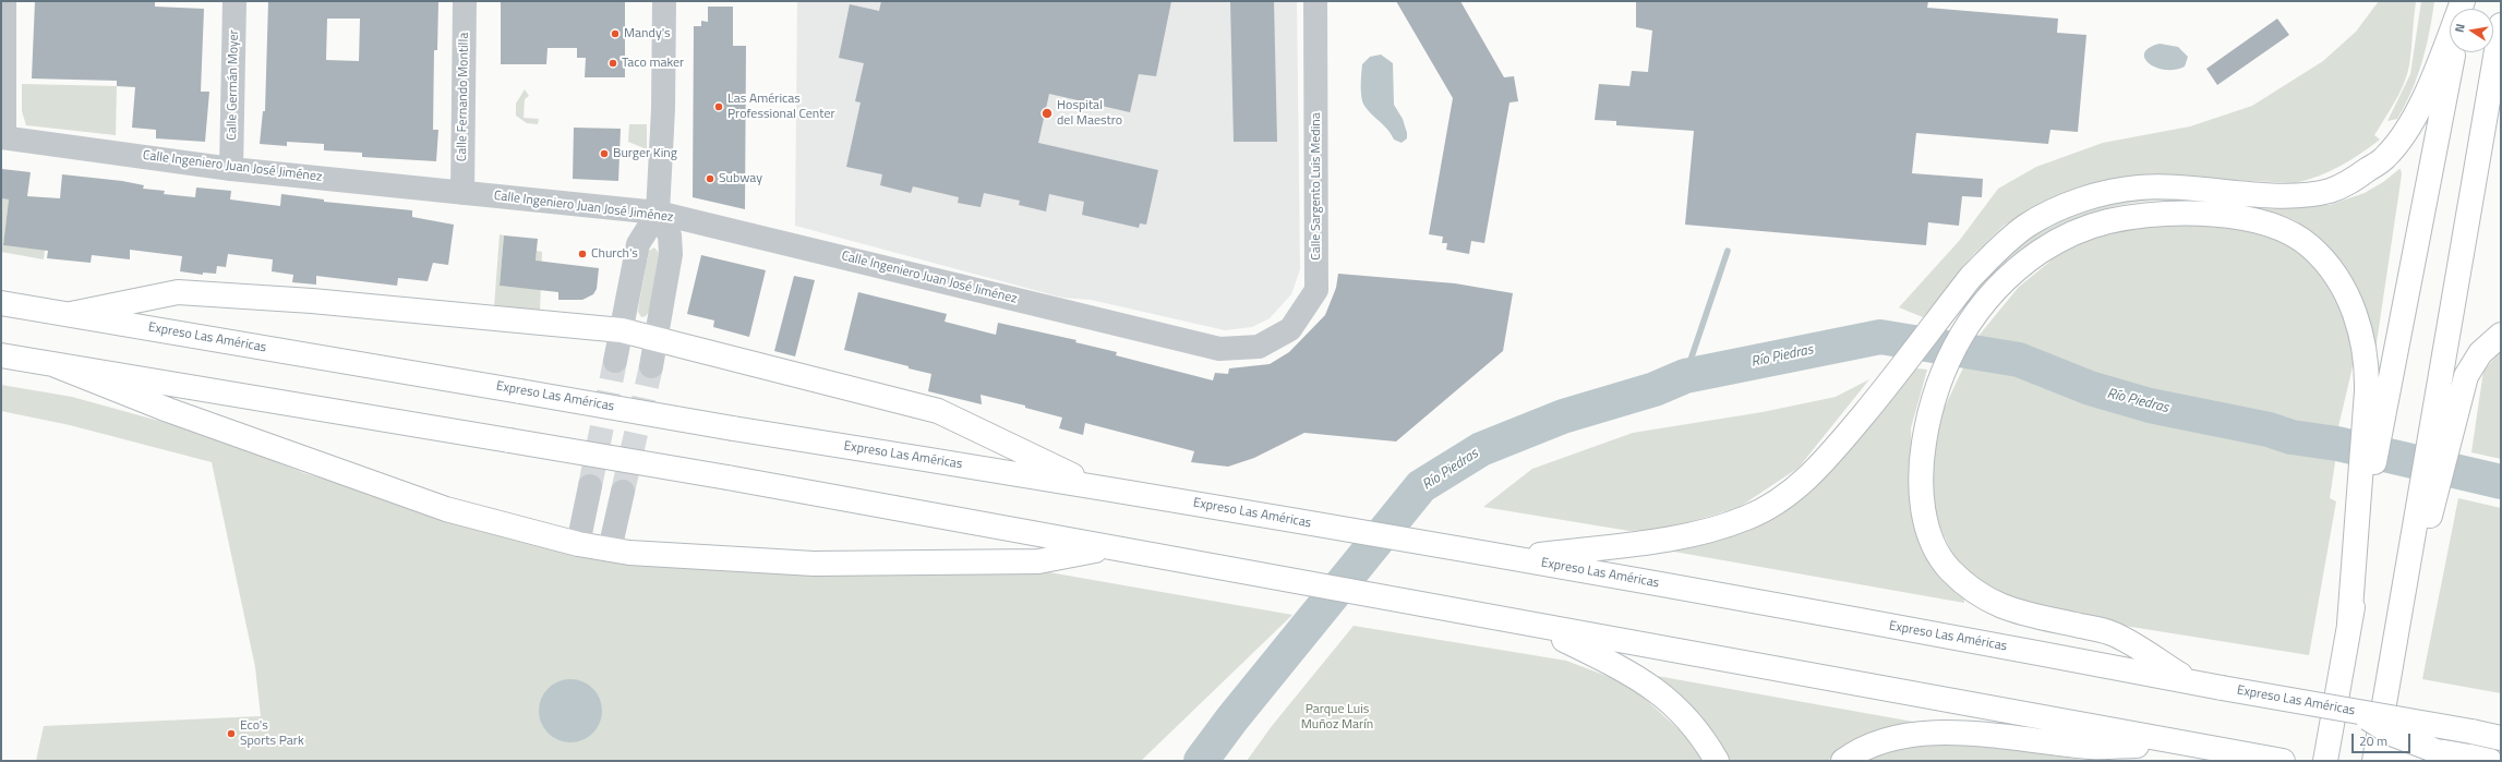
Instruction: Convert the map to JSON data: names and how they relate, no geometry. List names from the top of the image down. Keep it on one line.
{"streets":{"highway":["Expreso Las Américas"],"street":["Calle Germán Moyer","Calle Fernando Montilla","Calle Ingeniero Juan José Jiménez","Calle Sargento Luis Medina"]},"crossings":[["Calle Germán Moyer","Calle Ingeniero Juan José Jiménez"],["Calle Fernando Montilla","Calle Ingeniero Juan José Jiménez"],["Calle Ingeniero Juan José Jiménez","Calle Sargento Luis Medina"]],"water":["Río Piedras"],"parks":["Parque Luis Muñoz Marín"],"places":["Mandy's","Taco maker","Las Américas Professional Center","Hospital del Maestro","Burger King","Subway","Church's","Eco's Sports Park"],"scale_bar":"20 m","north":"left"}
